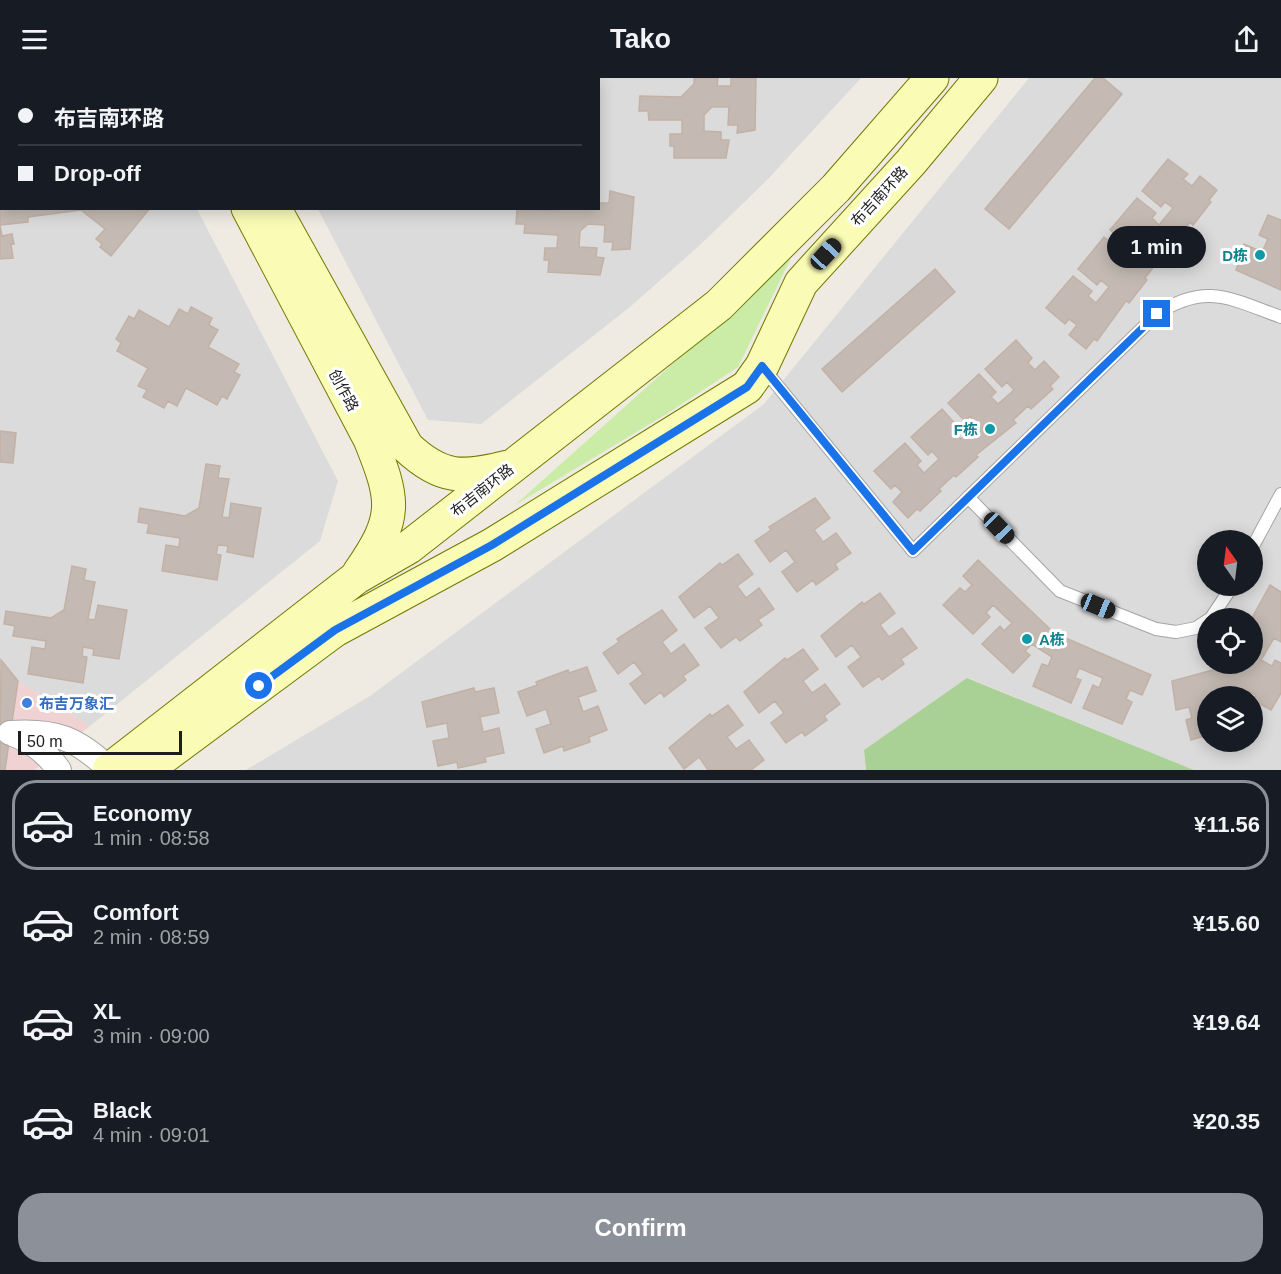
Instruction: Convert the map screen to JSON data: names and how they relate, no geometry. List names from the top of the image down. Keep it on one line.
{"streets":{"street":["布吉南环路","创作路"]},"crossings":[["布吉南环路","创作路"]],"places":["D栋","F栋","A栋","布吉万象汇"],"scale_bar":"50 m","north":"top","page":{"header":"Tako","banner":["布吉南环路","Drop-off"],"bubble":"1 min","scale":"50 m","list":[{"name":"Economy","note":"1 min · 08:58","value":"¥11.56"},{"name":"Comfort","note":"2 min · 08:59","value":"¥15.60"},{"name":"XL","note":"3 min · 09:00","value":"¥19.64"},{"name":"Black","note":"4 min · 09:01","value":"¥20.35"}],"buttons":"Confirm"}}
